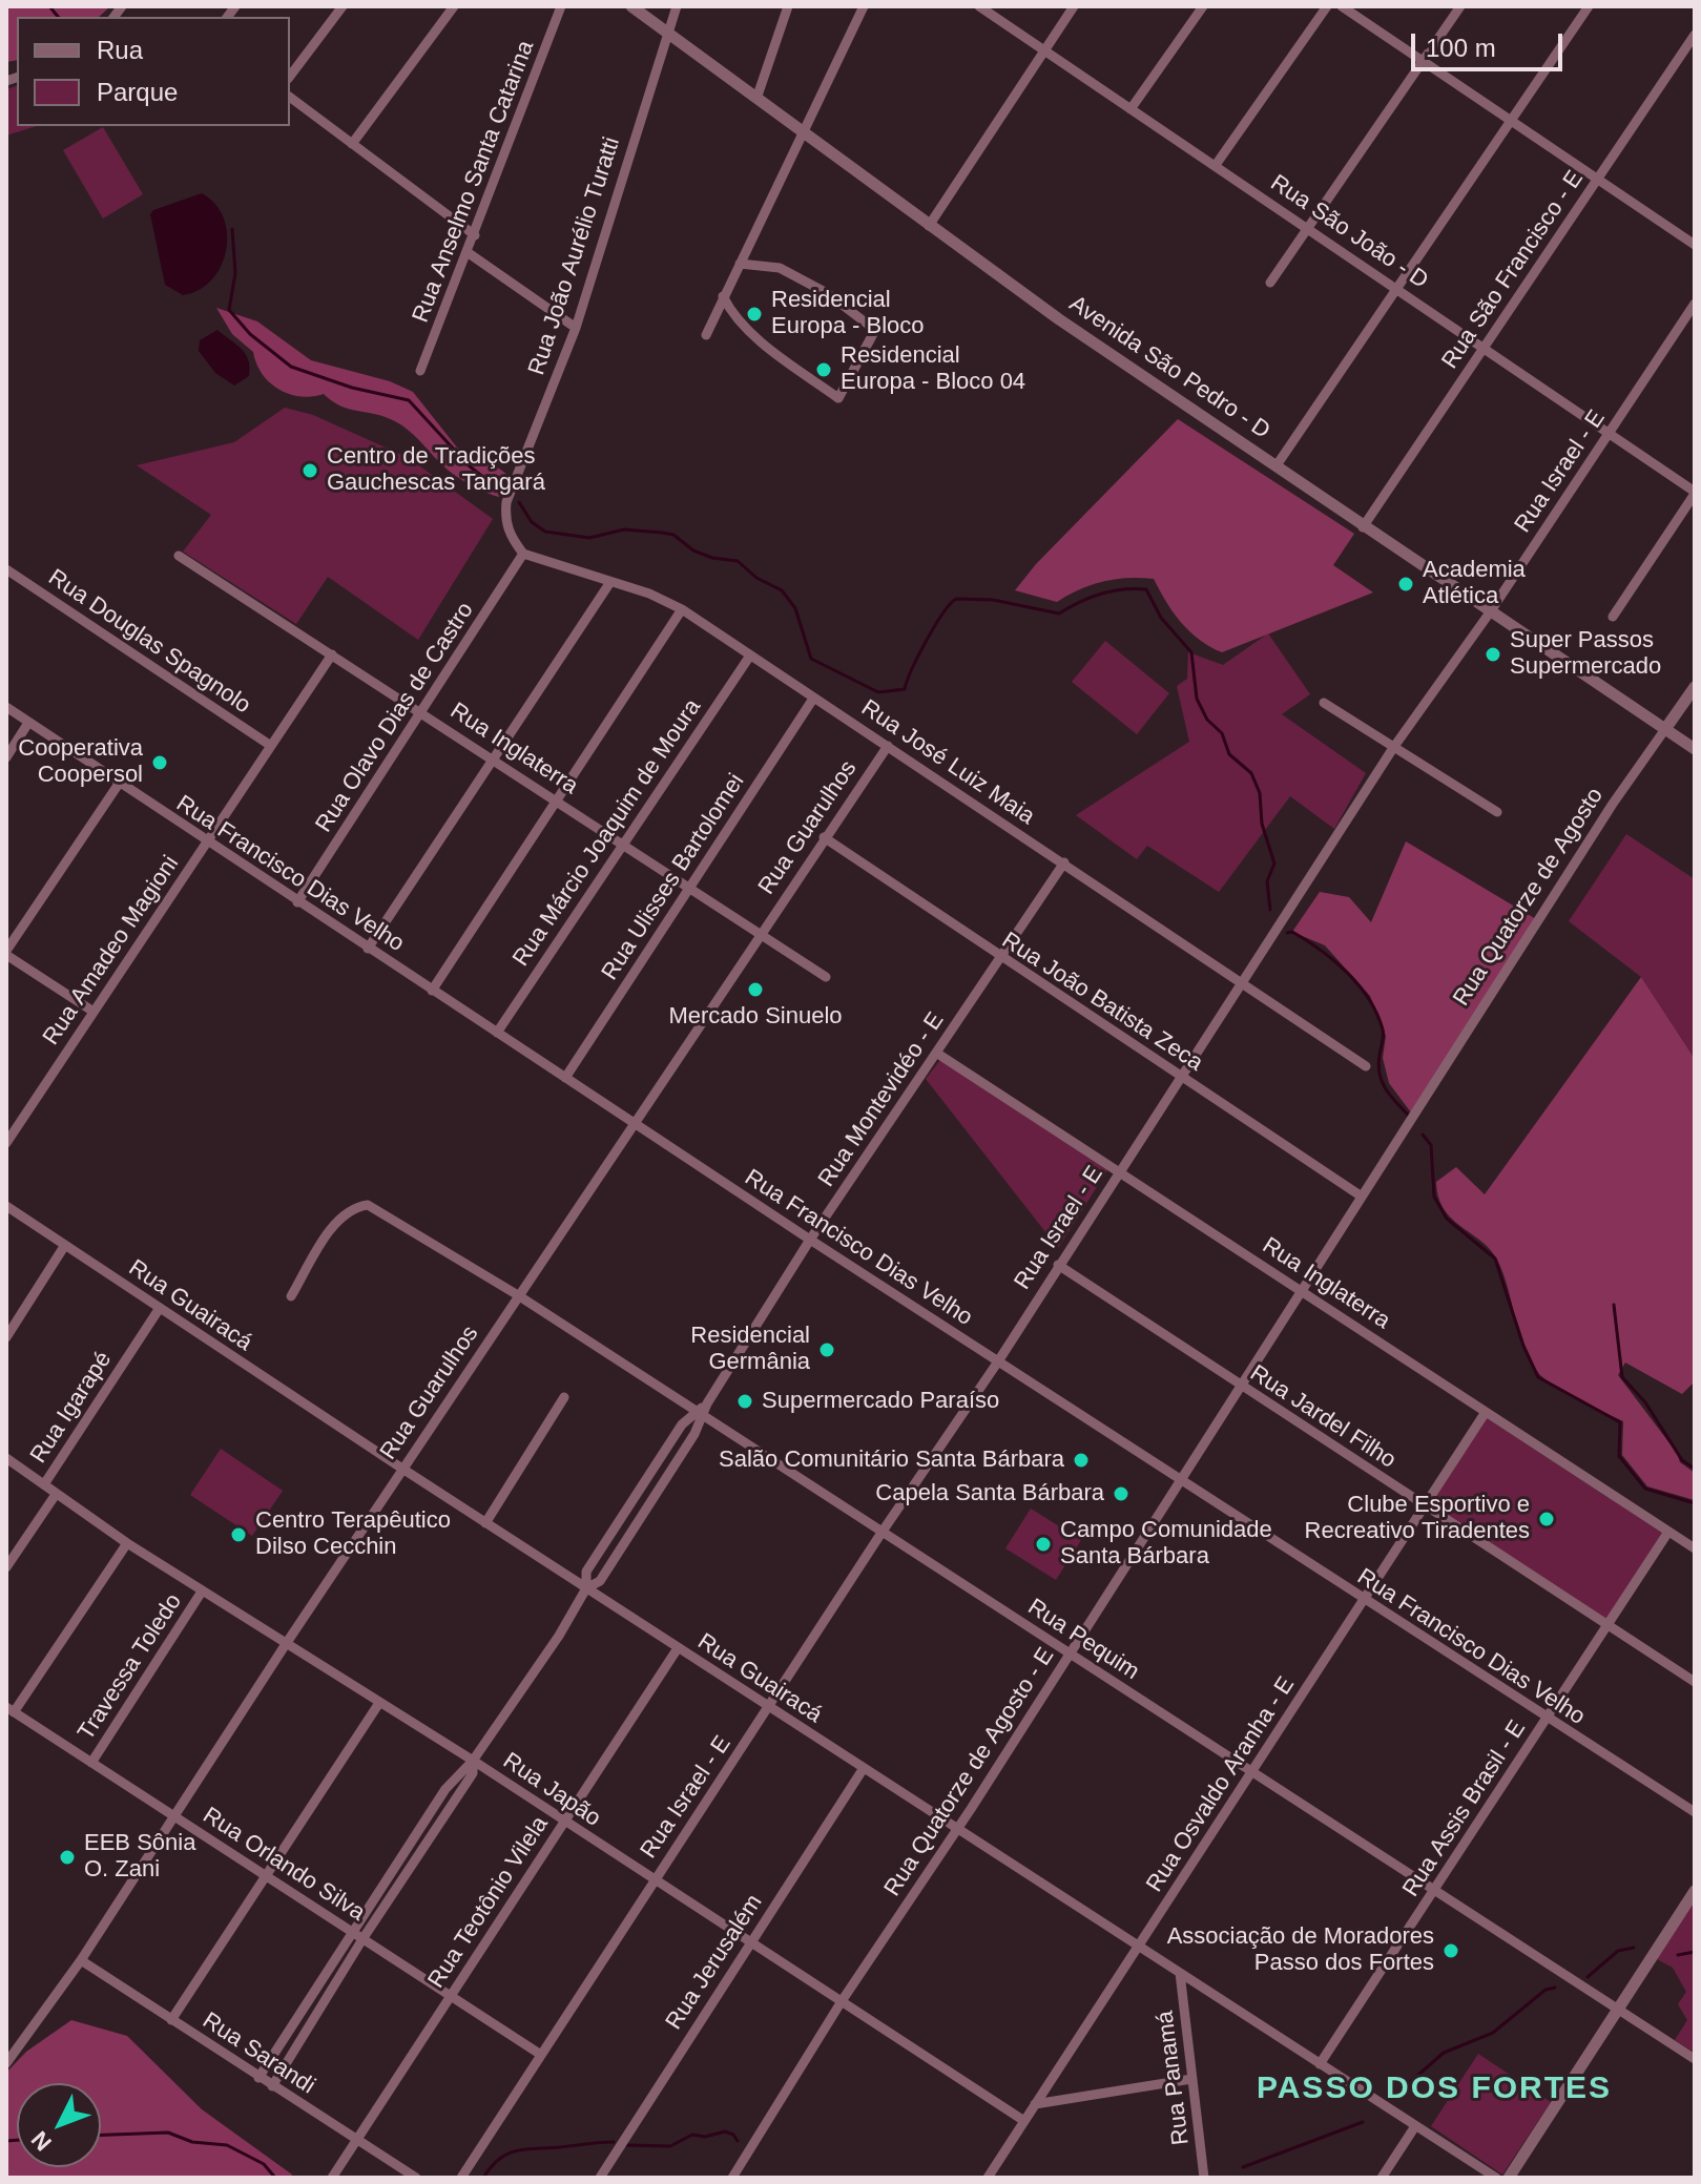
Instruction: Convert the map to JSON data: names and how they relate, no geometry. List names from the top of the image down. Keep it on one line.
{"streets":{"street":["Rua Anselmo Santa Catarina","Rua São João - D","Rua João Aurélio Turatti","Rua São Francisco - E","Avenida São Pedro - D","Rua Israel - E","Rua Douglas Spagnolo","Rua Olavo Dias de Castro","Rua Inglaterra","Rua José Luiz Maia","Rua Guarulhos","Rua Márcio Joaquim de Moura","Rua Francisco Dias Velho","Rua Ulisses Bartolomei","Rua Quatorze de Agosto","Rua Amadeo Magioni","Rua João Batista Zeca","Rua Montevidéo - E","Rua Guairacá","Rua Igarapé","Rua Jardel Filho","Rua Pequim","Travessa Toledo","Rua Quatorze de Agosto - E","Rua Osvaldo Aranha - E","Rua Japão","Rua Assis Brasil - E","Rua Orlando Silva","Rua Teotônio Vilela","Rua Jerusalém","Rua Sarandi","Rua Panamá"]},"crossings":[["Rua São João - D","Rua São Francisco - E"],["Rua São João - D","Rua Israel - E"],["Rua João Aurélio Turatti","Avenida São Pedro - D"],["Rua João Aurélio Turatti","Rua Olavo Dias de Castro"],["Rua João Aurélio Turatti","Rua José Luiz Maia"],["Rua São Francisco - E","Avenida São Pedro - D"],["Avenida São Pedro - D","Rua Israel - E"],["Avenida São Pedro - D","Rua Quatorze de Agosto"],["Rua Israel - E","Rua Inglaterra"],["Rua Israel - E","Rua José Luiz Maia"],["Rua Israel - E","Rua Francisco Dias Velho"],["Rua Israel - E","Rua João Batista Zeca"],["Rua Israel - E","Rua Guairacá"],["Rua Israel - E","Rua Jardel Filho"],["Rua Israel - E","Rua Pequim"],["Rua Israel - E","Rua Japão"],["Rua Israel - E","Rua Orlando Silva"],["Rua Douglas Spagnolo","Rua Amadeo Magioni"],["Rua Olavo Dias de Castro","Rua Inglaterra"],["Rua Olavo Dias de Castro","Rua José Luiz Maia"],["Rua Olavo Dias de Castro","Rua Francisco Dias Velho"],["Rua Inglaterra","Rua Guarulhos"],["Rua Inglaterra","Rua Márcio Joaquim de Moura"],["Rua Inglaterra","Rua Ulisses Bartolomei"],["Rua Inglaterra","Rua Amadeo Magioni"],["Rua Inglaterra","Rua Montevidéo - E"],["Rua Inglaterra","Rua Quatorze de Agosto - E"],["Rua Inglaterra","Rua Osvaldo Aranha - E"],["Rua Inglaterra","Rua Assis Brasil - E"],["Rua José Luiz Maia","Rua Guarulhos"],["Rua José Luiz Maia","Rua Márcio Joaquim de Moura"],["Rua José Luiz Maia","Rua Ulisses Bartolomei"],["Rua José Luiz Maia","Rua Montevidéo - E"],["Rua Guarulhos","Rua Francisco Dias Velho"],["Rua Guarulhos","Rua João Batista Zeca"],["Rua Guarulhos","Rua Guairacá"],["Rua Guarulhos","Rua Pequim"],["Rua Guarulhos","Rua Japão"],["Rua Guarulhos","Rua Orlando Silva"],["Rua Guarulhos","Rua Sarandi"],["Rua Márcio Joaquim de Moura","Rua Francisco Dias Velho"],["Rua Francisco Dias Velho","Rua Ulisses Bartolomei"],["Rua Francisco Dias Velho","Rua Amadeo Magioni"],["Rua Francisco Dias Velho","Rua Montevidéo - E"],["Rua Francisco Dias Velho","Rua Quatorze de Agosto - E"],["Rua Francisco Dias Velho","Rua Osvaldo Aranha - E"],["Rua Francisco Dias Velho","Rua Assis Brasil - E"],["Rua Quatorze de Agosto","Rua Quatorze de Agosto - E"],["Rua João Batista Zeca","Rua Montevidéo - E"],["Rua João Batista Zeca","Rua Quatorze de Agosto - E"],["Rua Montevidéo - E","Rua Guairacá"],["Rua Montevidéo - E","Rua Pequim"],["Rua Montevidéo - E","Rua Japão"],["Rua Montevidéo - E","Rua Orlando Silva"],["Rua Montevidéo - E","Rua Sarandi"],["Rua Guairacá","Rua Igarapé"],["Rua Guairacá","Rua Quatorze de Agosto - E"],["Rua Guairacá","Rua Osvaldo Aranha - E"],["Rua Guairacá","Rua Assis Brasil - E"],["Rua Guairacá","Rua Teotônio Vilela"],["Rua Guairacá","Rua Jerusalém"],["Rua Guairacá","Rua Panamá"],["Rua Igarapé","Rua Japão"],["Rua Jardel Filho","Rua Quatorze de Agosto - E"],["Rua Jardel Filho","Rua Osvaldo Aranha - E"],["Rua Jardel Filho","Rua Assis Brasil - E"],["Rua Pequim","Rua Quatorze de Agosto - E"],["Rua Pequim","Rua Osvaldo Aranha - E"],["Rua Pequim","Rua Assis Brasil - E"],["Travessa Toledo","Rua Japão"],["Travessa Toledo","Rua Orlando Silva"],["Rua Quatorze de Agosto - E","Rua Japão"],["Rua Osvaldo Aranha - E","Rua Japão"],["Rua Japão","Rua Teotônio Vilela"],["Rua Japão","Rua Jerusalém"],["Rua Orlando Silva","Rua Teotônio Vilela"],["Rua Teotônio Vilela","Rua Sarandi"]],"districts":["PASSO DOS FORTES"],"places":["Residencial Europa - Bloco","Residencial Europa - Bloco 04","Centro de Tradições Gauchescas Tangará","Academia Atlética","Super Passos Supermercado","Cooperativa Coopersol","Mercado Sinuelo","Residencial Germânia","Supermercado Paraíso","Salão Comunitário Santa Bárbara","Capela Santa Bárbara","Clube Esportivo e Recreativo Tiradentes","Centro Terapêutico Dilso Cecchin","Campo Comunidade Santa Bárbara","EEB Sônia O. Zani","Associação de Moradores Passo dos Fortes"],"legend":["Rua","Parque"],"scale_bar":"100 m","north":"bottom left"}
